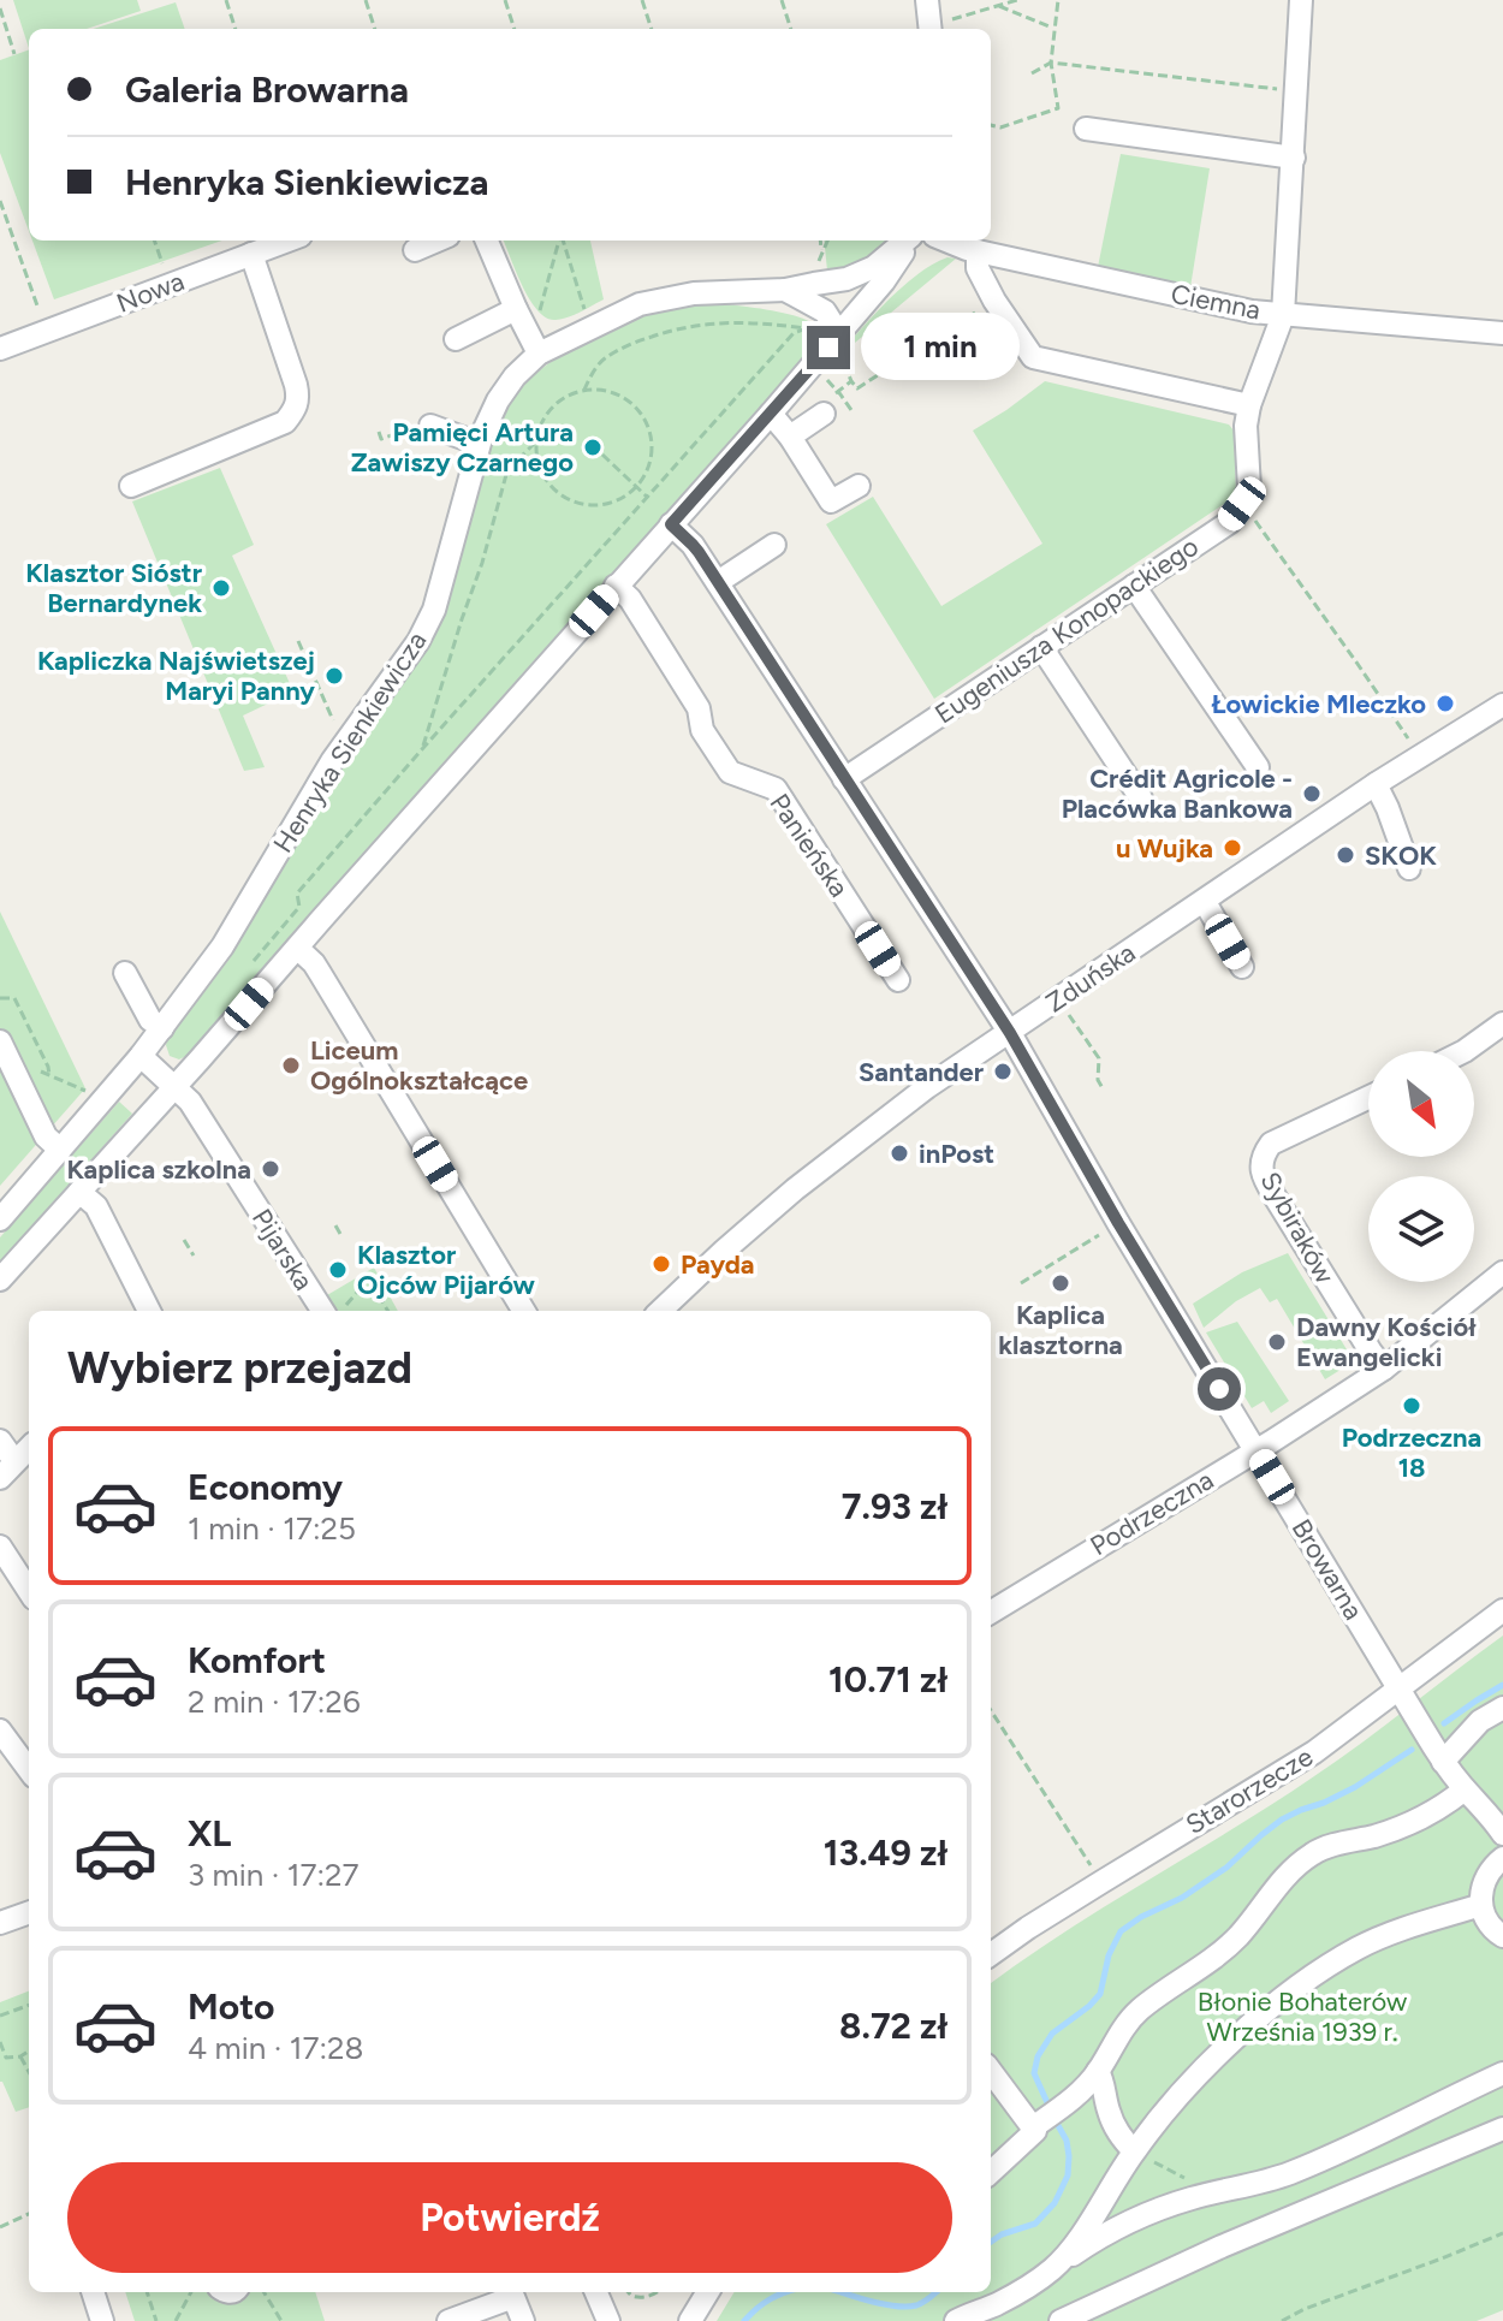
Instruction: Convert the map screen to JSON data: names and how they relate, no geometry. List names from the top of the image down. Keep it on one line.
{"streets":{"street":["Nowa","Ciemna","Eugeniusza Konopackiego","Henryka Sienkiewicza","Panieńska","Zduńska","Sybiraków","Pijarska","Podrzeczna","Browarna","Starorzecze"]},"crossings":[["Ciemna","Eugeniusza Konopackiego"],["Eugeniusza Konopackiego","Browarna"],["Henryka Sienkiewicza","Panieńska"],["Henryka Sienkiewicza","Pijarska"],["Henryka Sienkiewicza","Browarna"],["Zduńska","Browarna"],["Sybiraków","Podrzeczna"],["Podrzeczna","Browarna"],["Browarna","Starorzecze"]],"parks":["Błonie Bohaterów Września 1939 r."],"places":["Pamięci Artura Zawiszy Czarnego","Klasztor Sióstr Bernardynek","Kapliczka Najświetszej Maryi Panny","Łowickie Mleczko","Crédit Agricole - Placówka Bankowa","u Wujka","SKOK","Liceum Ogólnokształcące","Santander","inPost","Kaplica szkolna","Payda","Klasztor Ojców Pijarów","Kaplica klasztorna","Dawny Kościół Ewangelicki","Podrzeczna 18"],"north":"bottom right","page":{"banner":["Galeria Browarna","Henryka Sienkiewicza"],"bubble":"1 min","heading":"Wybierz przejazd","list":[{"name":"Economy","note":"1 min · 17:25","value":"7.93 zł"},{"name":"Komfort","note":"2 min · 17:26","value":"10.71 zł"},{"name":"XL","note":"3 min · 17:27","value":"13.49 zł"},{"name":"Moto","note":"4 min · 17:28","value":"8.72 zł"}],"buttons":"Potwierdź"}}
